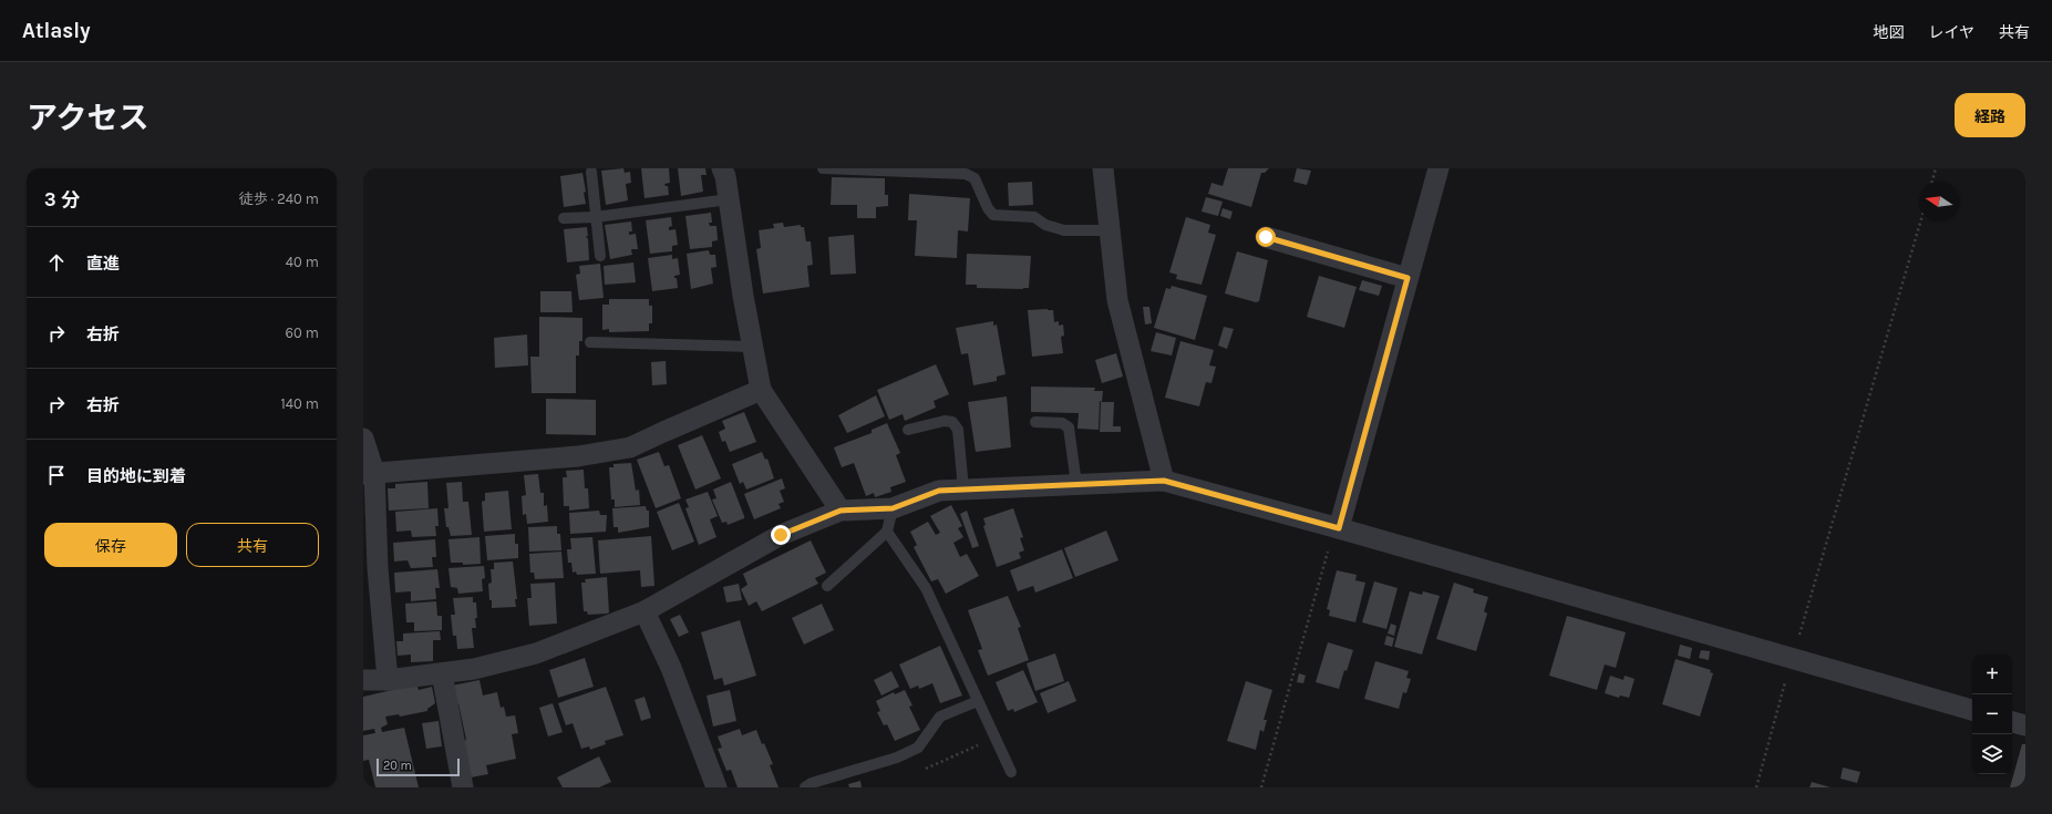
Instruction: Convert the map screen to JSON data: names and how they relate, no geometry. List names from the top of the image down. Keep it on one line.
{"scale_bar":"20 m","north":"left","page":{"header":"Atlasly","nav":["地図","レイヤ","共有"],"title":"アクセス","buttons":["経路",["保存","共有"]],"heading":["3 分","徒歩 · 240 m"],"list":[["直進","40 m"],["右折","60 m"],["右折","140 m"],"目的地に到着"],"map_buttons":["+","−"],"scale":"20 m"}}
